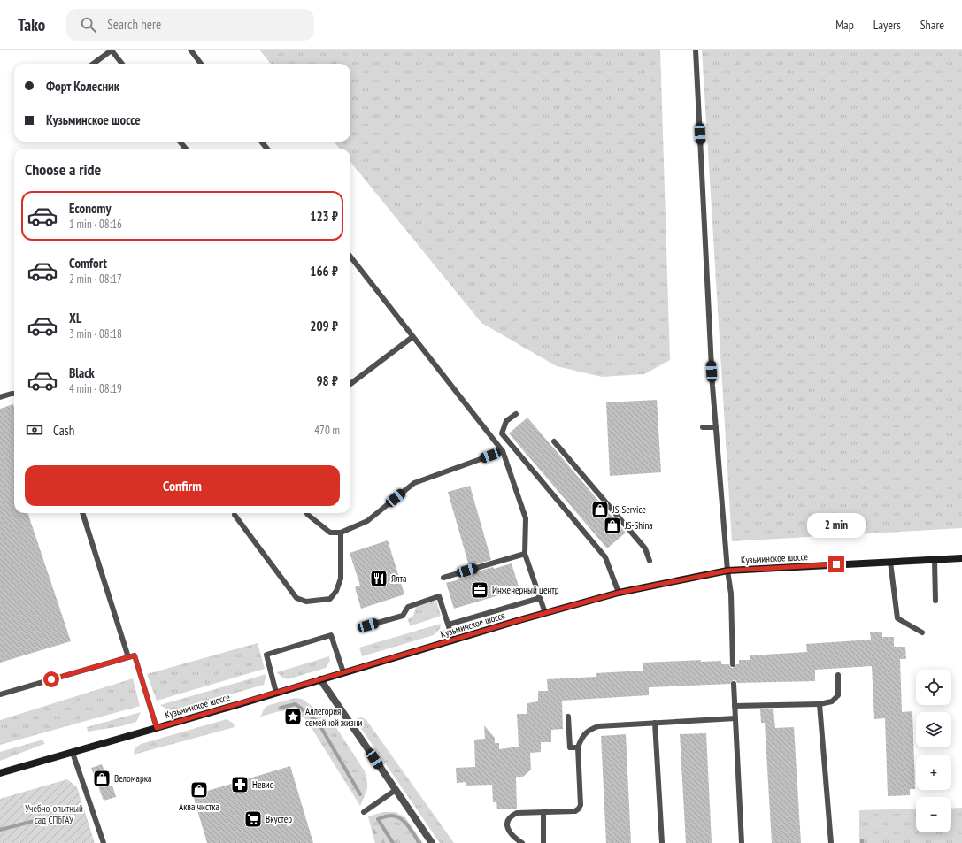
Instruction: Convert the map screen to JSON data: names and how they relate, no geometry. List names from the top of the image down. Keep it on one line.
{"streets":{"main road":["Кузьминское шоссе"]},"parks":["Учебно-опытный сад СПбГАУ"],"places":{"shop":["JS-Service","JS-Shina","Веломарка","Аква чистка"],"restaurant":["Ялта"],"office":["Инженерный центр"],"place":["Аллегория семейной жизни"],"pharmacy":["Невис"],"supermarket":["Вкустер"]},"page":{"header":"Tako","search":"Search here","nav":["Map","Layers","Share"],"banner":["Форт Колесник","Кузьминское шоссе"],"heading":"Choose a ride","list":[{"name":"Economy","note":"1 min · 08:16","value":"123 ₽"},{"name":"Comfort","note":"2 min · 08:17","value":"166 ₽"},{"name":"XL","note":"3 min · 08:18","value":"209 ₽"},{"name":"Black","note":"4 min · 08:19","value":"98 ₽"}],"pay":["Cash","470 m"],"buttons":"Confirm","bubble":"2 min","map_buttons":["+","−"]}}
